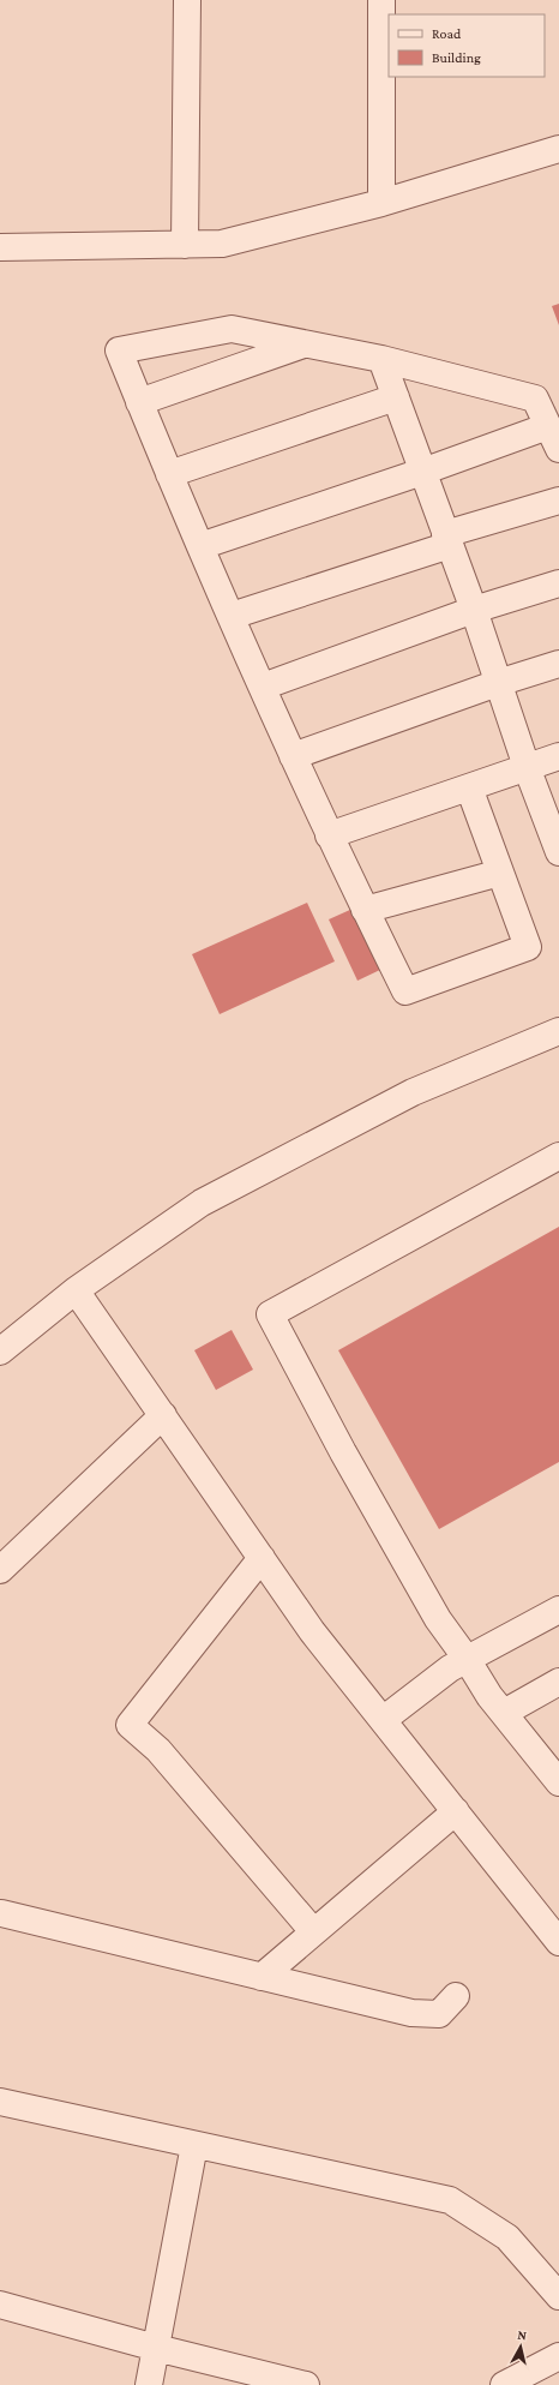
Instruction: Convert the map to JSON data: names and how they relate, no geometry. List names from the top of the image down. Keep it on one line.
{"legend":["Road","Building"],"north":"top"}
